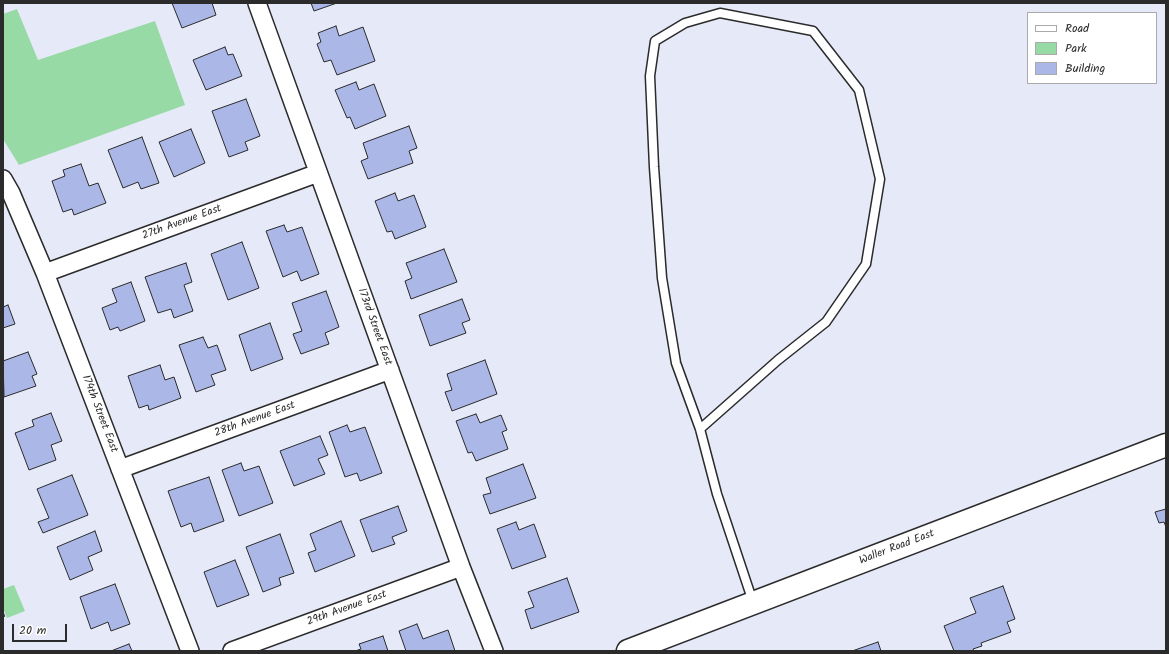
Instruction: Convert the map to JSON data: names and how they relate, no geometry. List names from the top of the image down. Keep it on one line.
{"streets":{"street":["27th Avenue East","173rd Street East","174th Street East","28th Avenue East","Waller Road East","29th Avenue East"]},"crossings":[["27th Avenue East","173rd Street East"],["27th Avenue East","174th Street East"],["173rd Street East","28th Avenue East"],["173rd Street East","29th Avenue East"],["174th Street East","28th Avenue East"]],"legend":["Road","Park","Building"],"scale_bar":"20 m"}
